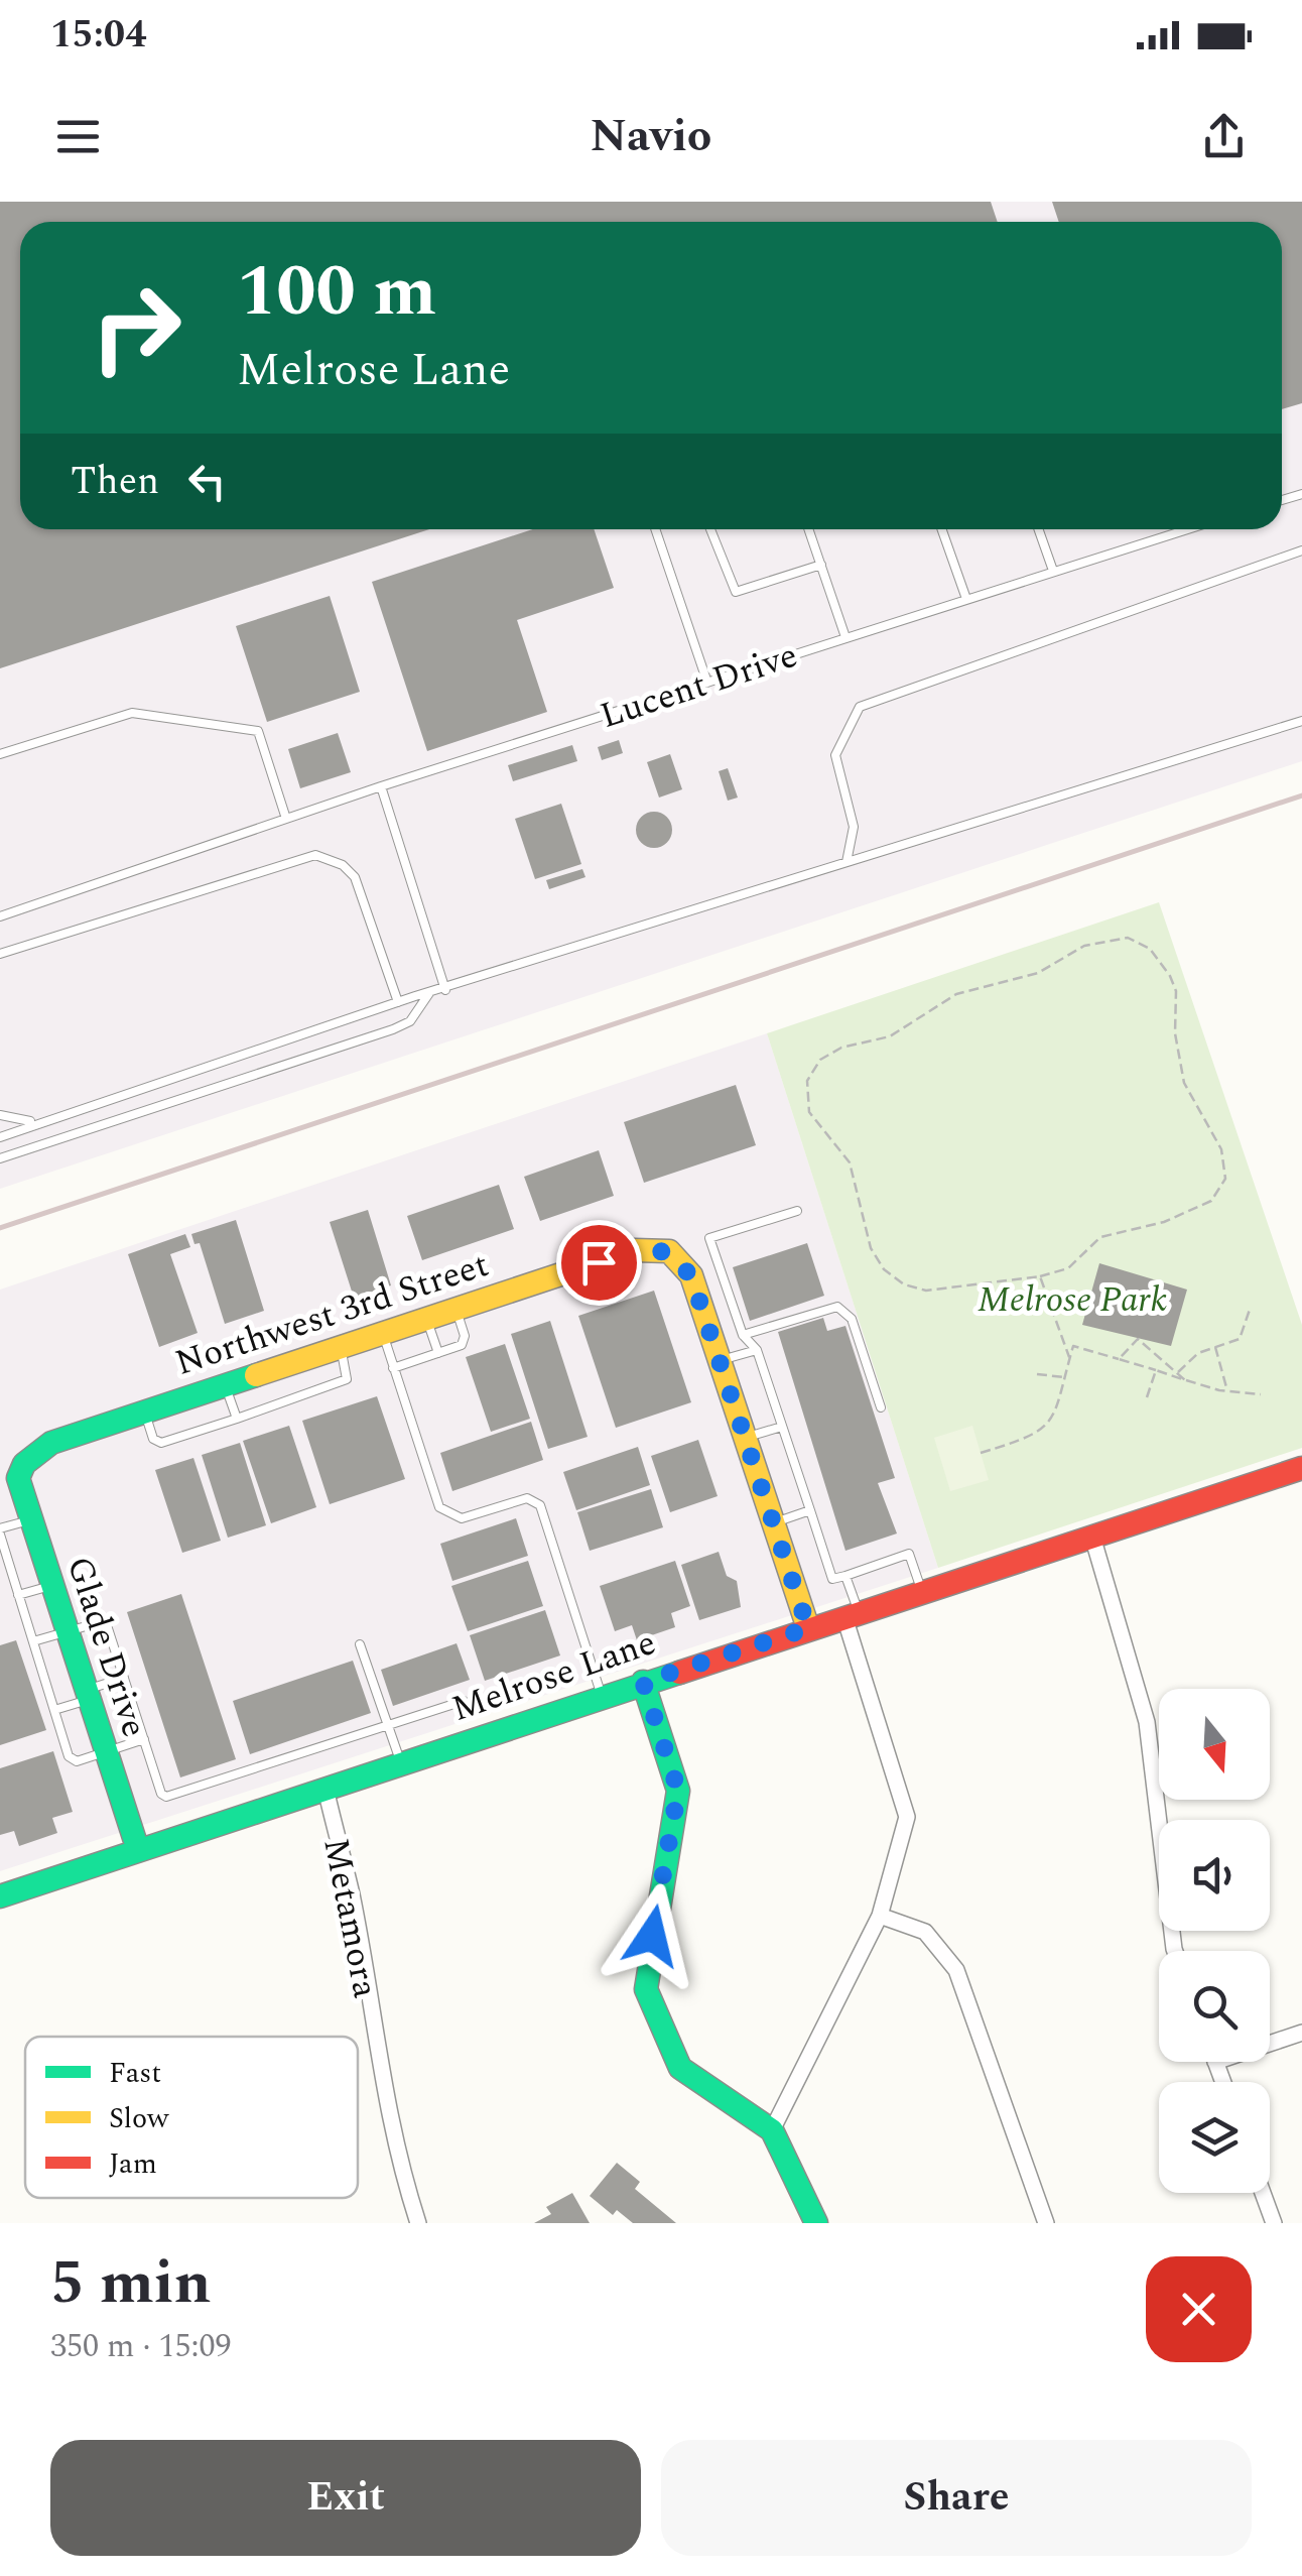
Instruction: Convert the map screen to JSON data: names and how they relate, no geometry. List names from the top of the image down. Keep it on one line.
{"streets":{"street":["Northwest 3rd Street","Glade Drive","Melrose Lane","Metamora"],"lane":["Lucent Drive"]},"crossings":[["Northwest 3rd Street","Glade Drive"],["Glade Drive","Melrose Lane"],["Melrose Lane","Metamora"]],"parks":["Melrose Park"],"legend":["Fast","Slow","Jam"],"north":"bottom","page":{"status":"15:04","header":"Navio","turn":["100 m","Melrose Lane"],"then":"Then","heading":["5 min","350 m · 15:09"],"buttons":["Exit","Share"]}}
